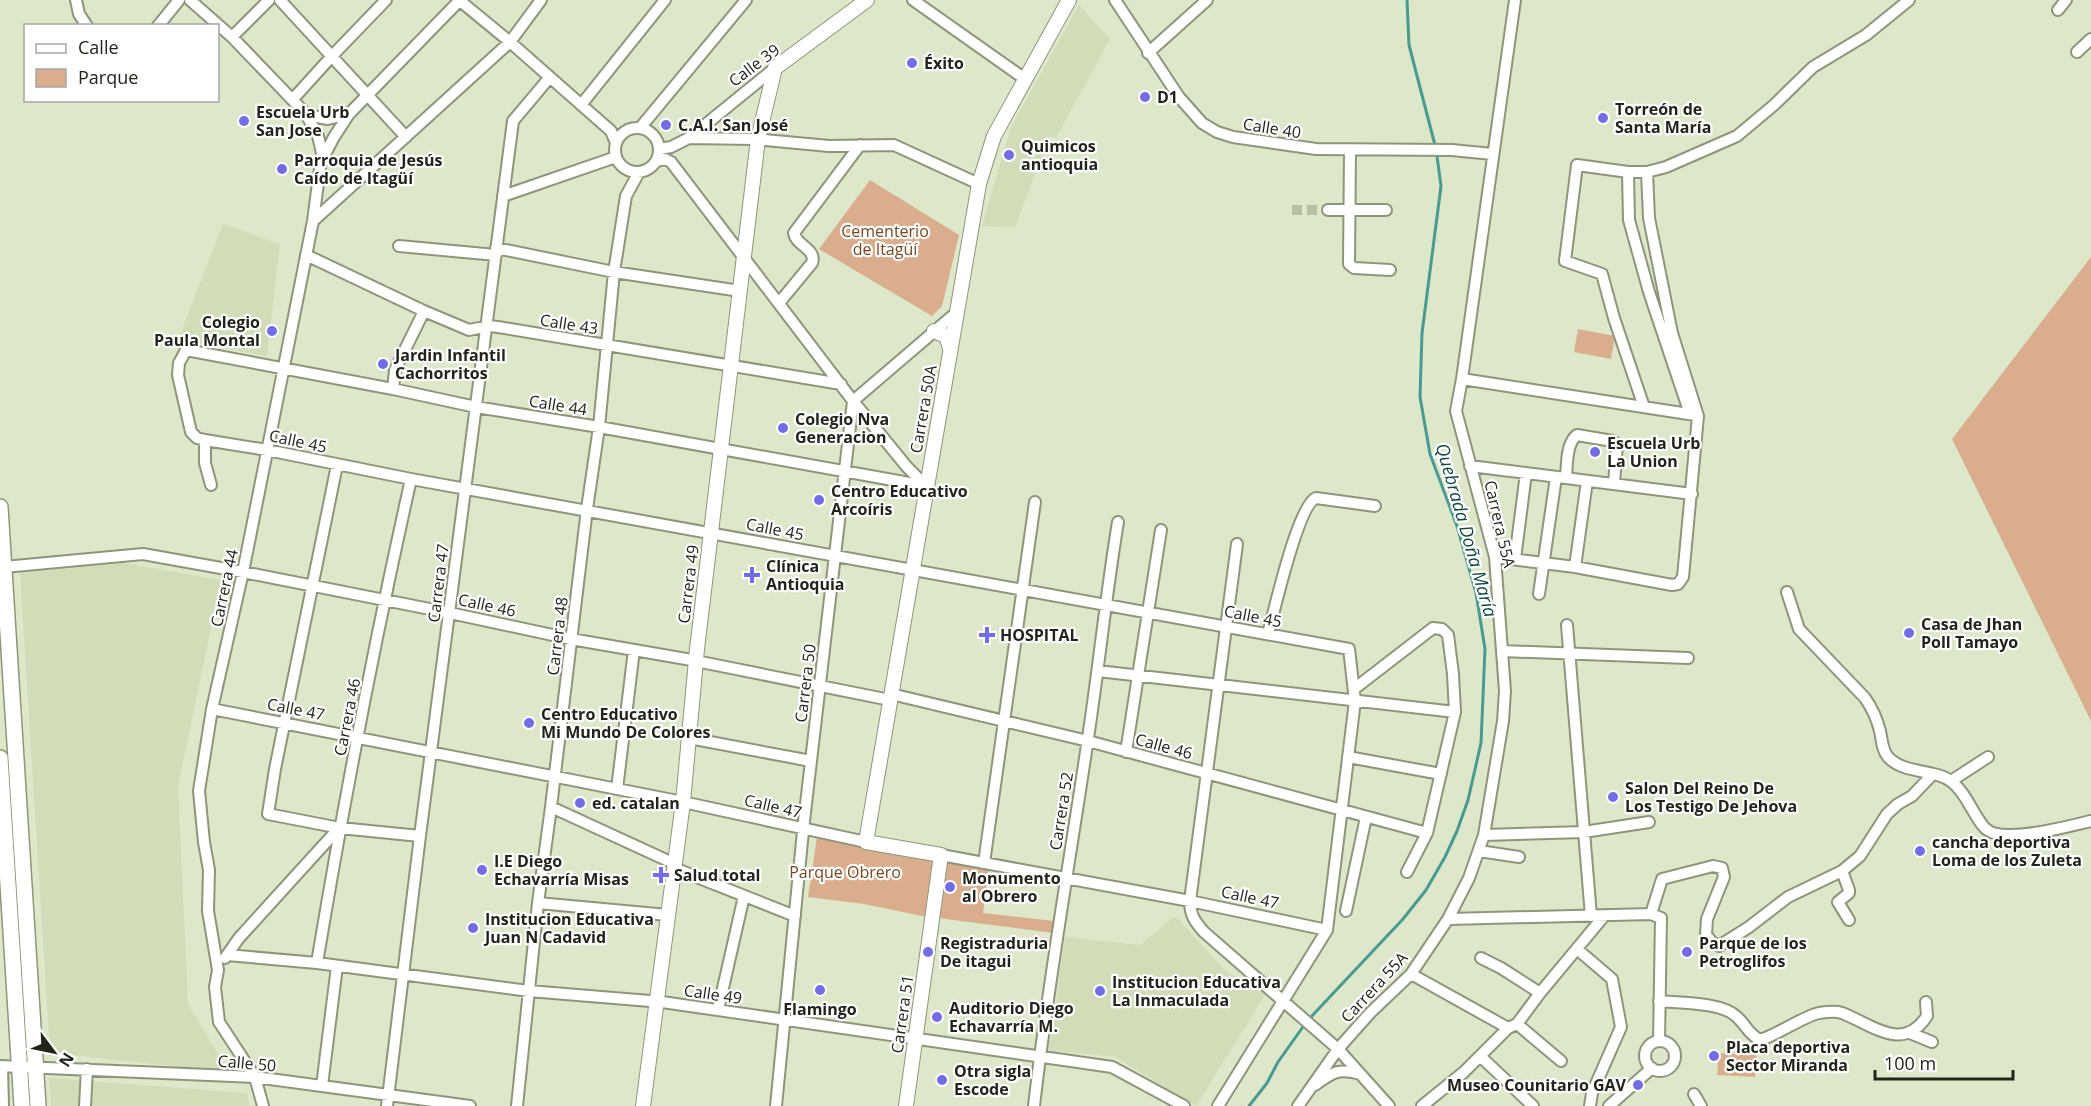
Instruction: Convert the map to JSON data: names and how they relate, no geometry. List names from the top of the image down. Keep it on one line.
{"streets":{"main road":["Calle 39","Carrera 50A","Carrera 49","Calle 47","Carrera 51"],"street":["Calle 40","Calle 43","Calle 44","Calle 45","Carrera 55A","Carrera 47","Carrera 44","Calle 46","Carrera 48","Carrera 50","Carrera 46","Carrera 52","Calle 49","Calle 50"]},"crossings":[["Calle 39","Carrera 49"],["Calle 39","Carrera 48"],["Calle 40","Carrera 55A"],["Calle 43","Carrera 47"],["Calle 43","Carrera 49"],["Calle 43","Carrera 44"],["Calle 43","Carrera 48"],["Calle 44","Carrera 50A"],["Calle 44","Calle 45"],["Calle 44","Carrera 47"],["Calle 44","Carrera 49"],["Calle 44","Carrera 44"],["Calle 44","Carrera 48"],["Calle 44","Carrera 50"],["Carrera 50A","Calle 45"],["Carrera 50A","Calle 46"],["Carrera 50A","Calle 47"],["Calle 45","Carrera 47"],["Calle 45","Carrera 49"],["Calle 45","Carrera 44"],["Calle 45","Carrera 48"],["Calle 45","Carrera 50"],["Calle 45","Carrera 46"],["Calle 45","Carrera 52"],["Carrera 47","Calle 46"],["Carrera 47","Calle 47"],["Carrera 47","Calle 49"],["Carrera 47","Calle 50"],["Carrera 49","Calle 46"],["Carrera 49","Calle 47"],["Carrera 49","Calle 49"],["Carrera 44","Calle 46"],["Carrera 44","Calle 47"],["Carrera 44","Calle 50"],["Calle 46","Carrera 48"],["Calle 46","Carrera 50"],["Calle 46","Carrera 46"],["Calle 46","Carrera 52"],["Carrera 48","Calle 47"],["Carrera 48","Calle 49"],["Carrera 50","Calle 47"],["Carrera 50","Calle 49"],["Calle 47","Carrera 46"],["Calle 47","Carrera 52"],["Calle 47","Carrera 51"],["Carrera 46","Calle 49"],["Carrera 52","Calle 49"],["Calle 49","Carrera 51"]],"water":["Quebrada Doña María"],"parks":["Cementerio de Itagüí","Parque Obrero"],"places":{"other":["Éxito","D1","Torreón de Santa María","Escuela Urb San Jose","C.A.I. San José","Quimicos antioquia","Parroquia de Jesús Caído de Itagüí","Colegio Paula Montal","Jardin Infantil Cachorritos","Colegio Nva Generacion","Escuela Urb La Union","Centro Educativo Arcoíris","Casa de Jhan Poll Tamayo","Centro Educativo Mi Mundo De Colores","Salon Del Reino De Los Testigo De Jehova","ed. catalan","cancha deportiva Loma de los Zuleta","I.E Diego Echavarría Misas","Monumento al Obrero","Institucion Educativa Juan N Cadavid","Registraduria De itagui","Parque de los Petroglifos","Flamingo","Institucion Educativa La Inmaculada","Auditorio Diego Echavarría M.","Placa deportiva Sector Miranda","Otra sigla Escode","Museo Counitario GAV"],"health":["Clínica Antioquia","HOSPITAL","Salud total"]},"legend":["Calle","Parque"],"scale_bar":"100 m","north":"bottom right"}
